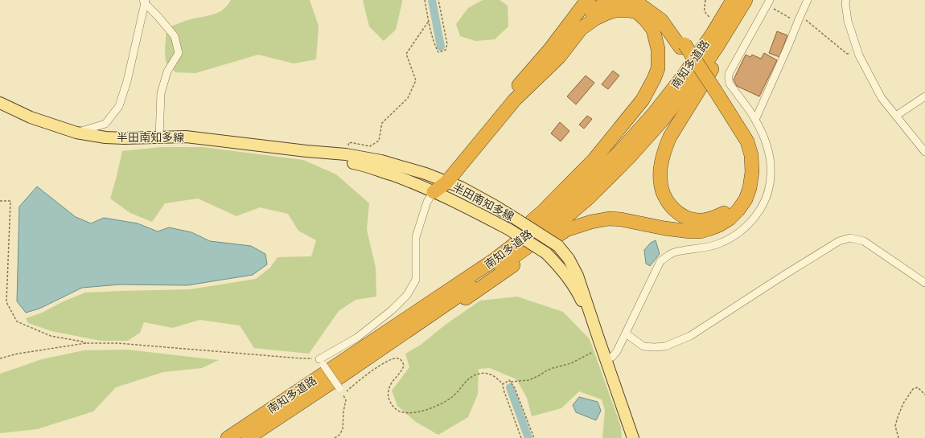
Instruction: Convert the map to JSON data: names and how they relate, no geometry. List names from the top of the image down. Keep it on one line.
{"streets":{"highway":["南知多道路"],"main road":["半田南知多線"]}}
